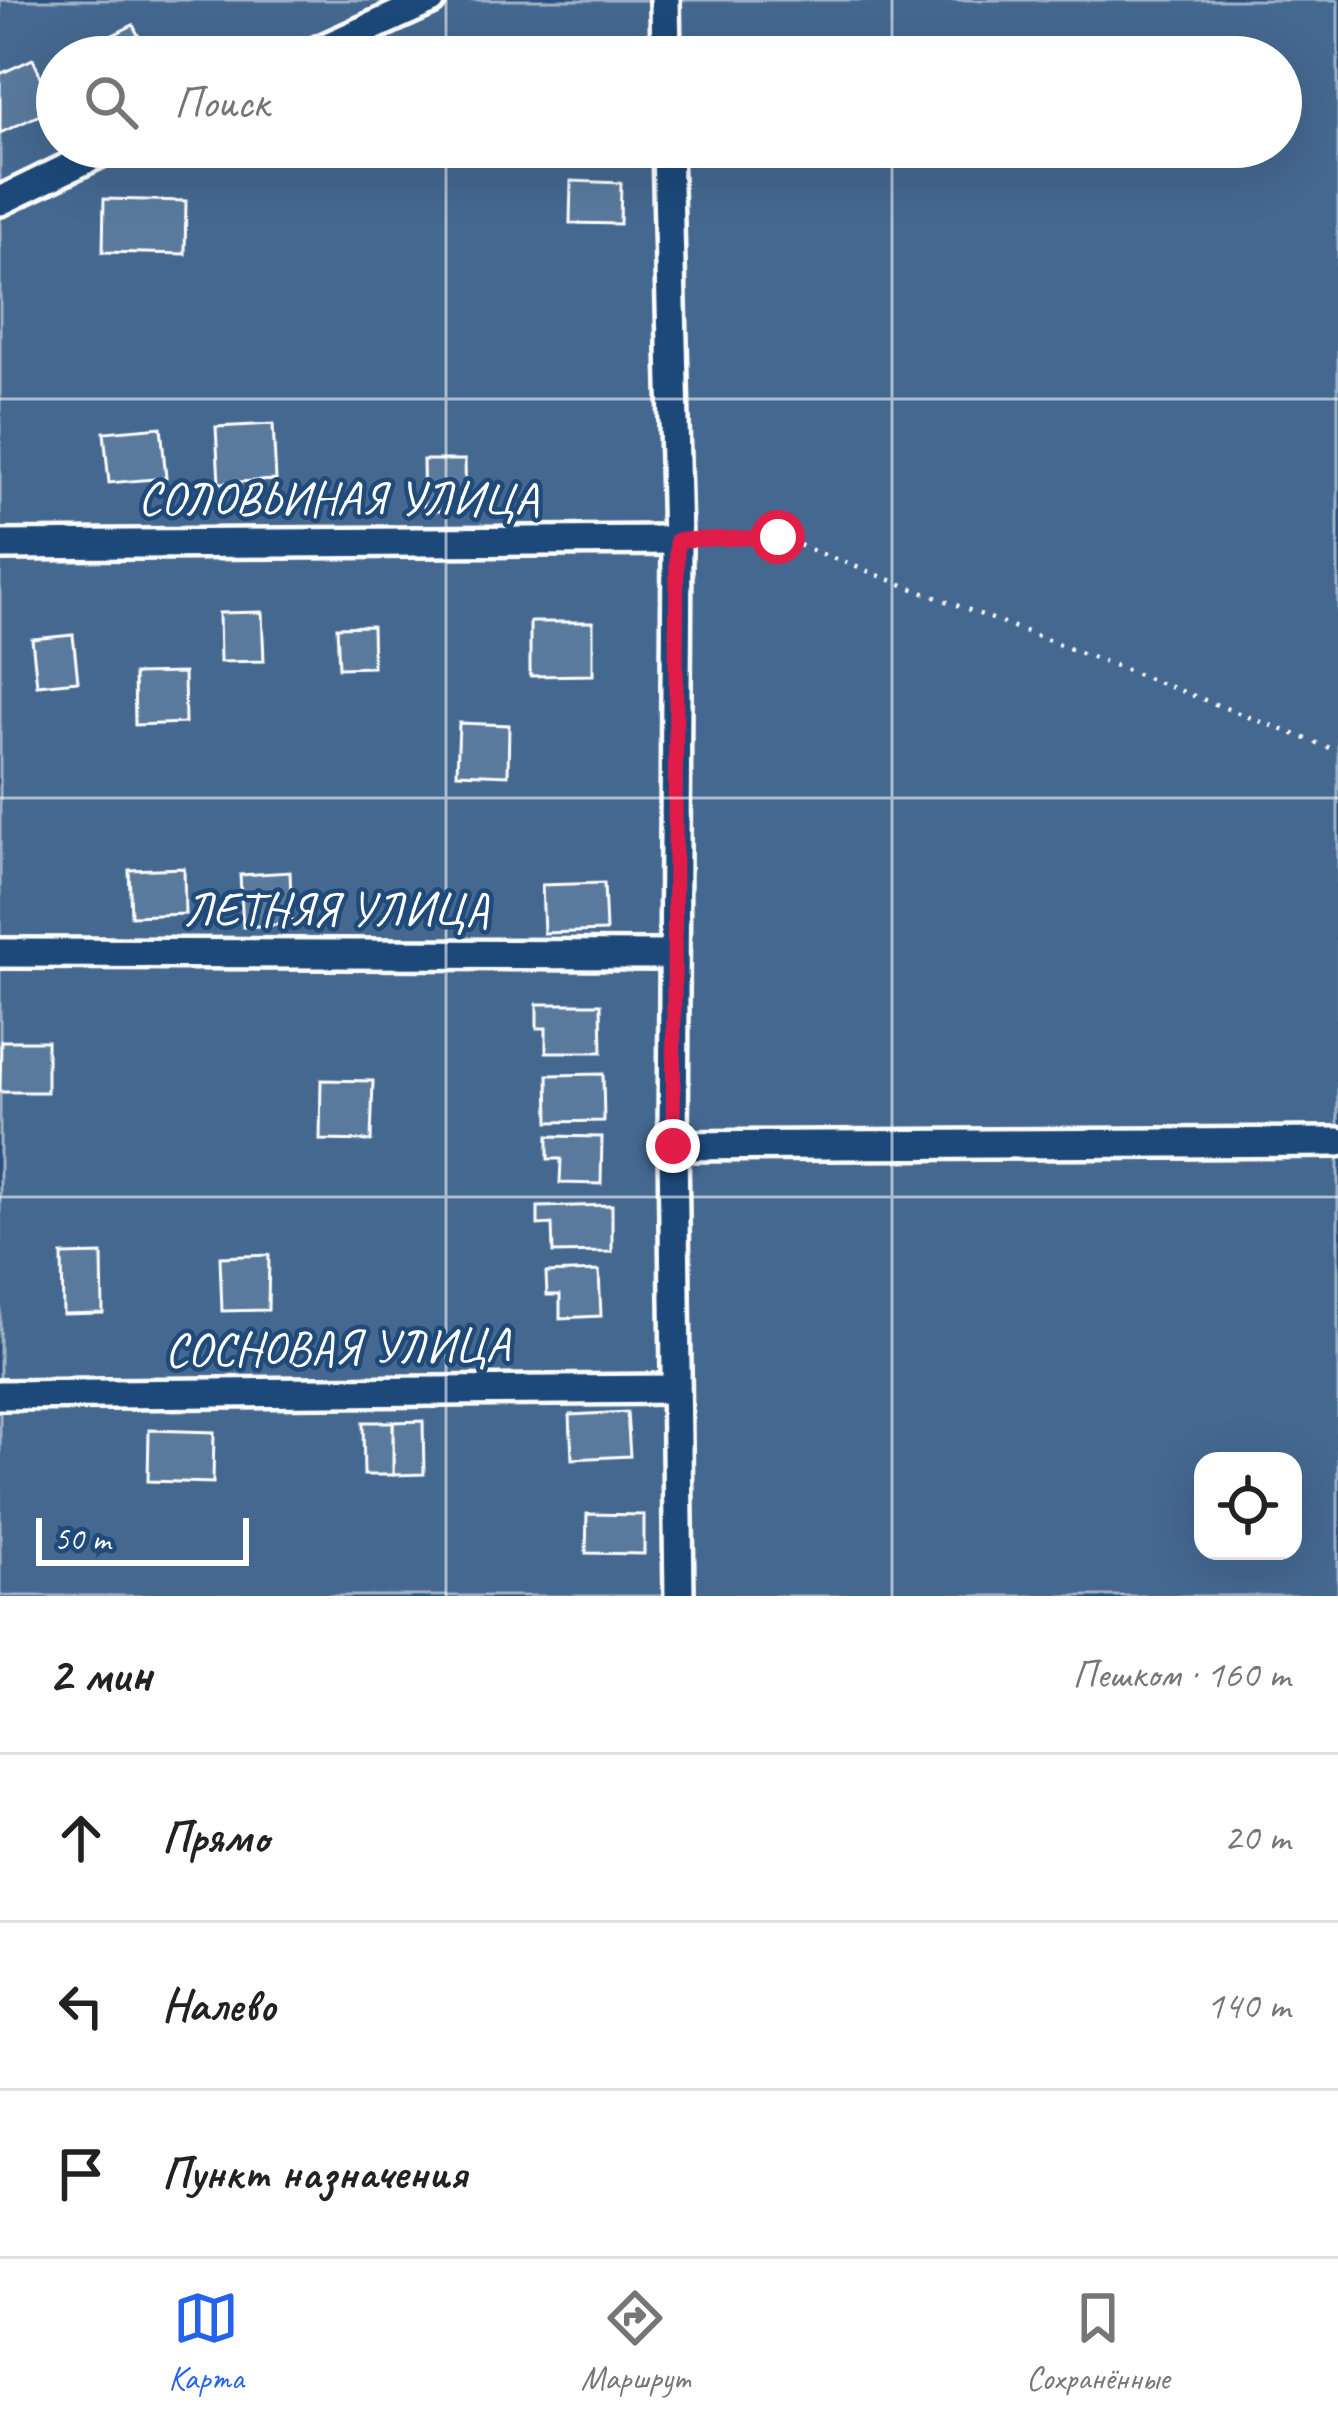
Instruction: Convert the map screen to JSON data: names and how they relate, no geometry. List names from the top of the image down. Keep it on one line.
{"streets":{"street":["СОЛОВЬИНАЯ УЛИЦА","ЛЕТНЯЯ УЛИЦА","СОСНОВАЯ УЛИЦА"]},"scale_bar":"50 m","page":{"search":"Поиск","scale":"50 m","heading":["2 мин","Пешком · 160 m"],"list":[["Прямо","20 m"],["Налево","140 m"],"Пункт назначения"],"nav":["Карта","Маршрут","Сохранённые"]}}
